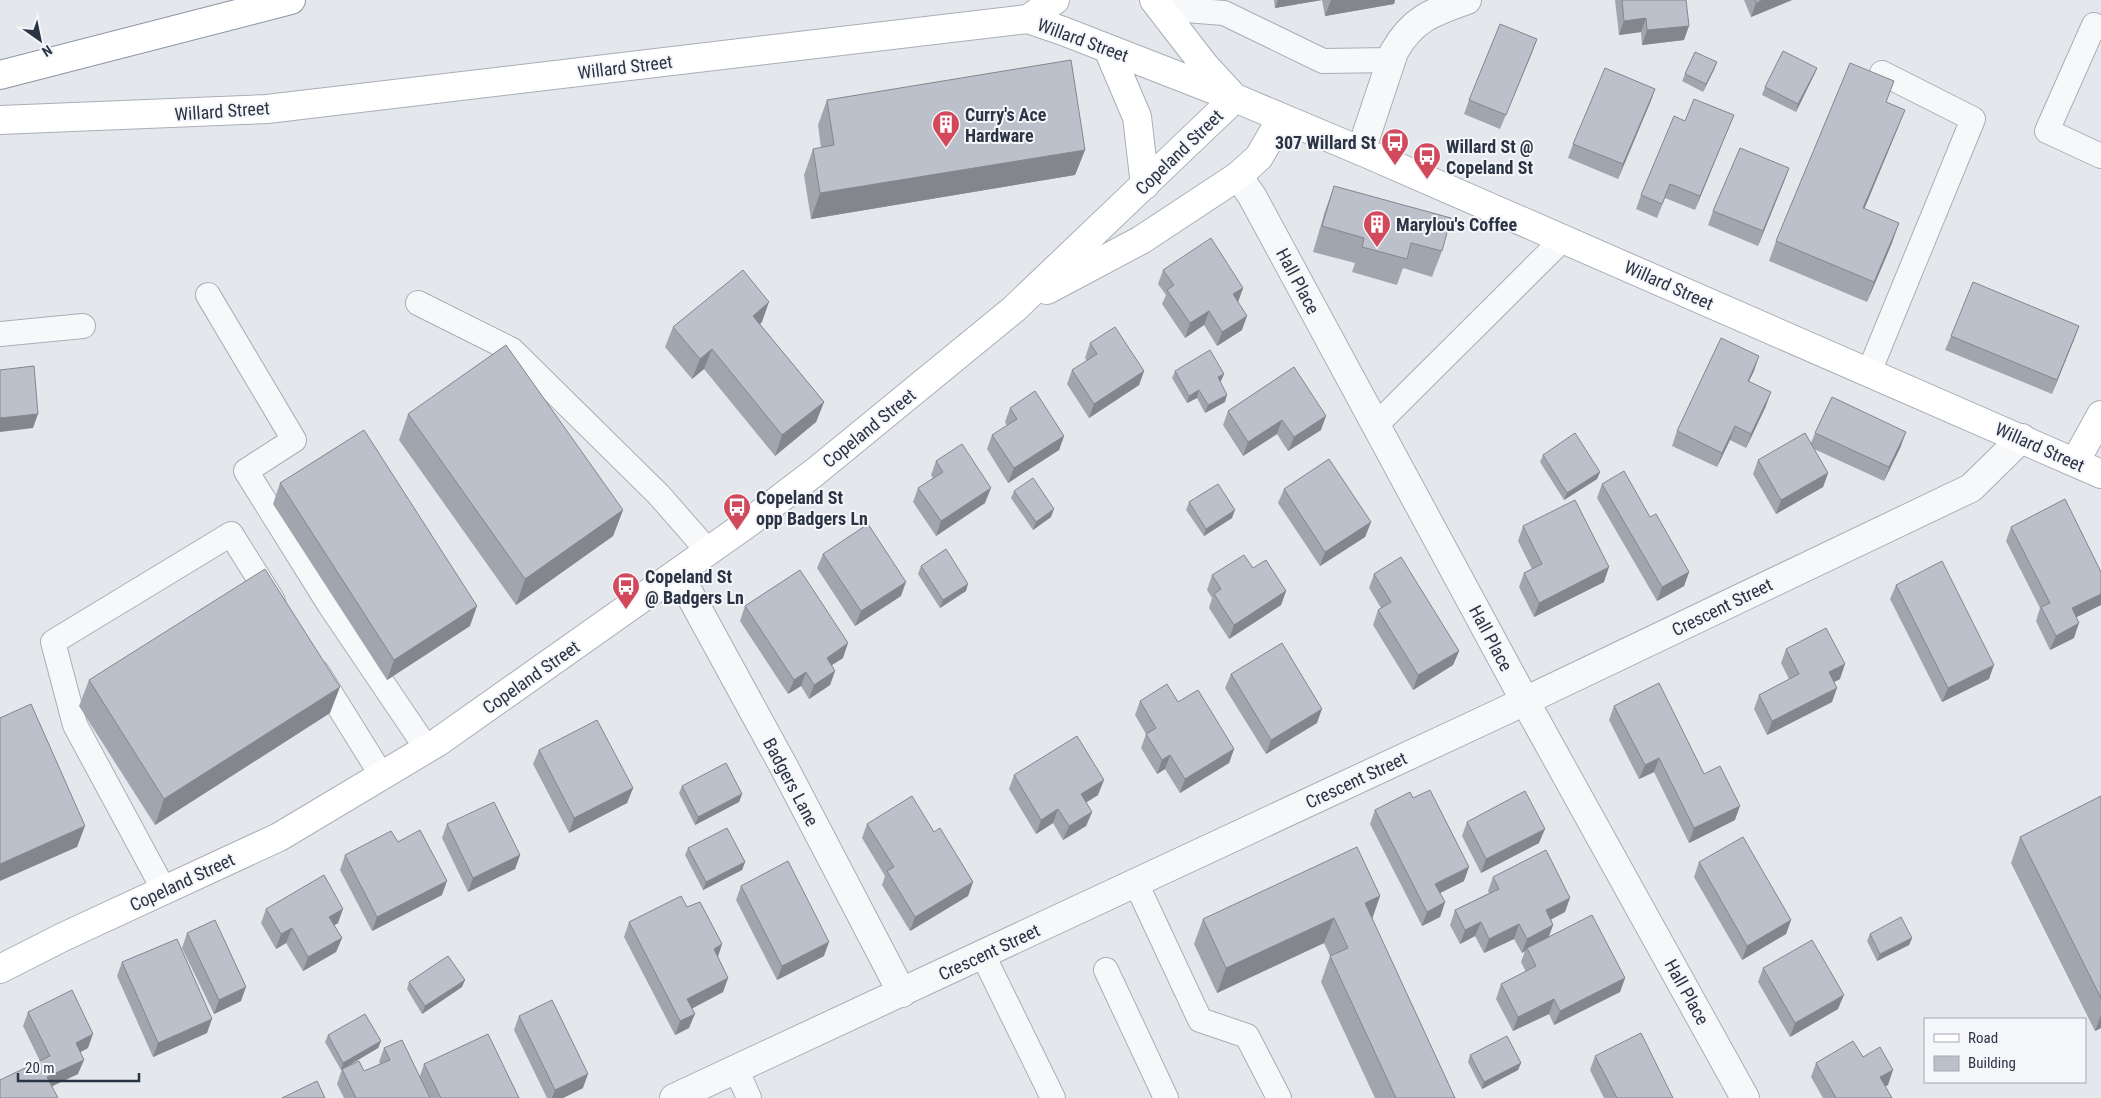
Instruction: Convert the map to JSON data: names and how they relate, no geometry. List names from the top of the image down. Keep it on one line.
{"streets":{"main road":["Willard Street","Copeland Street"],"street":["Hall Place","Crescent Street","Badgers Lane"]},"crossings":[["Willard Street","Copeland Street"],["Willard Street","Crescent Street"],["Copeland Street","Hall Place"],["Copeland Street","Badgers Lane"],["Hall Place","Crescent Street"],["Crescent Street","Badgers Lane"]],"places":{"building":["Curry's Ace Hardware","Marylou's Coffee"],"bus stop":["307 Willard St","Willard St @ Copeland St","Copeland St opp Badgers Ln","Copeland St @ Badgers Ln"]},"legend":["Road","Building"],"scale_bar":"20 m","north":"bottom right"}
